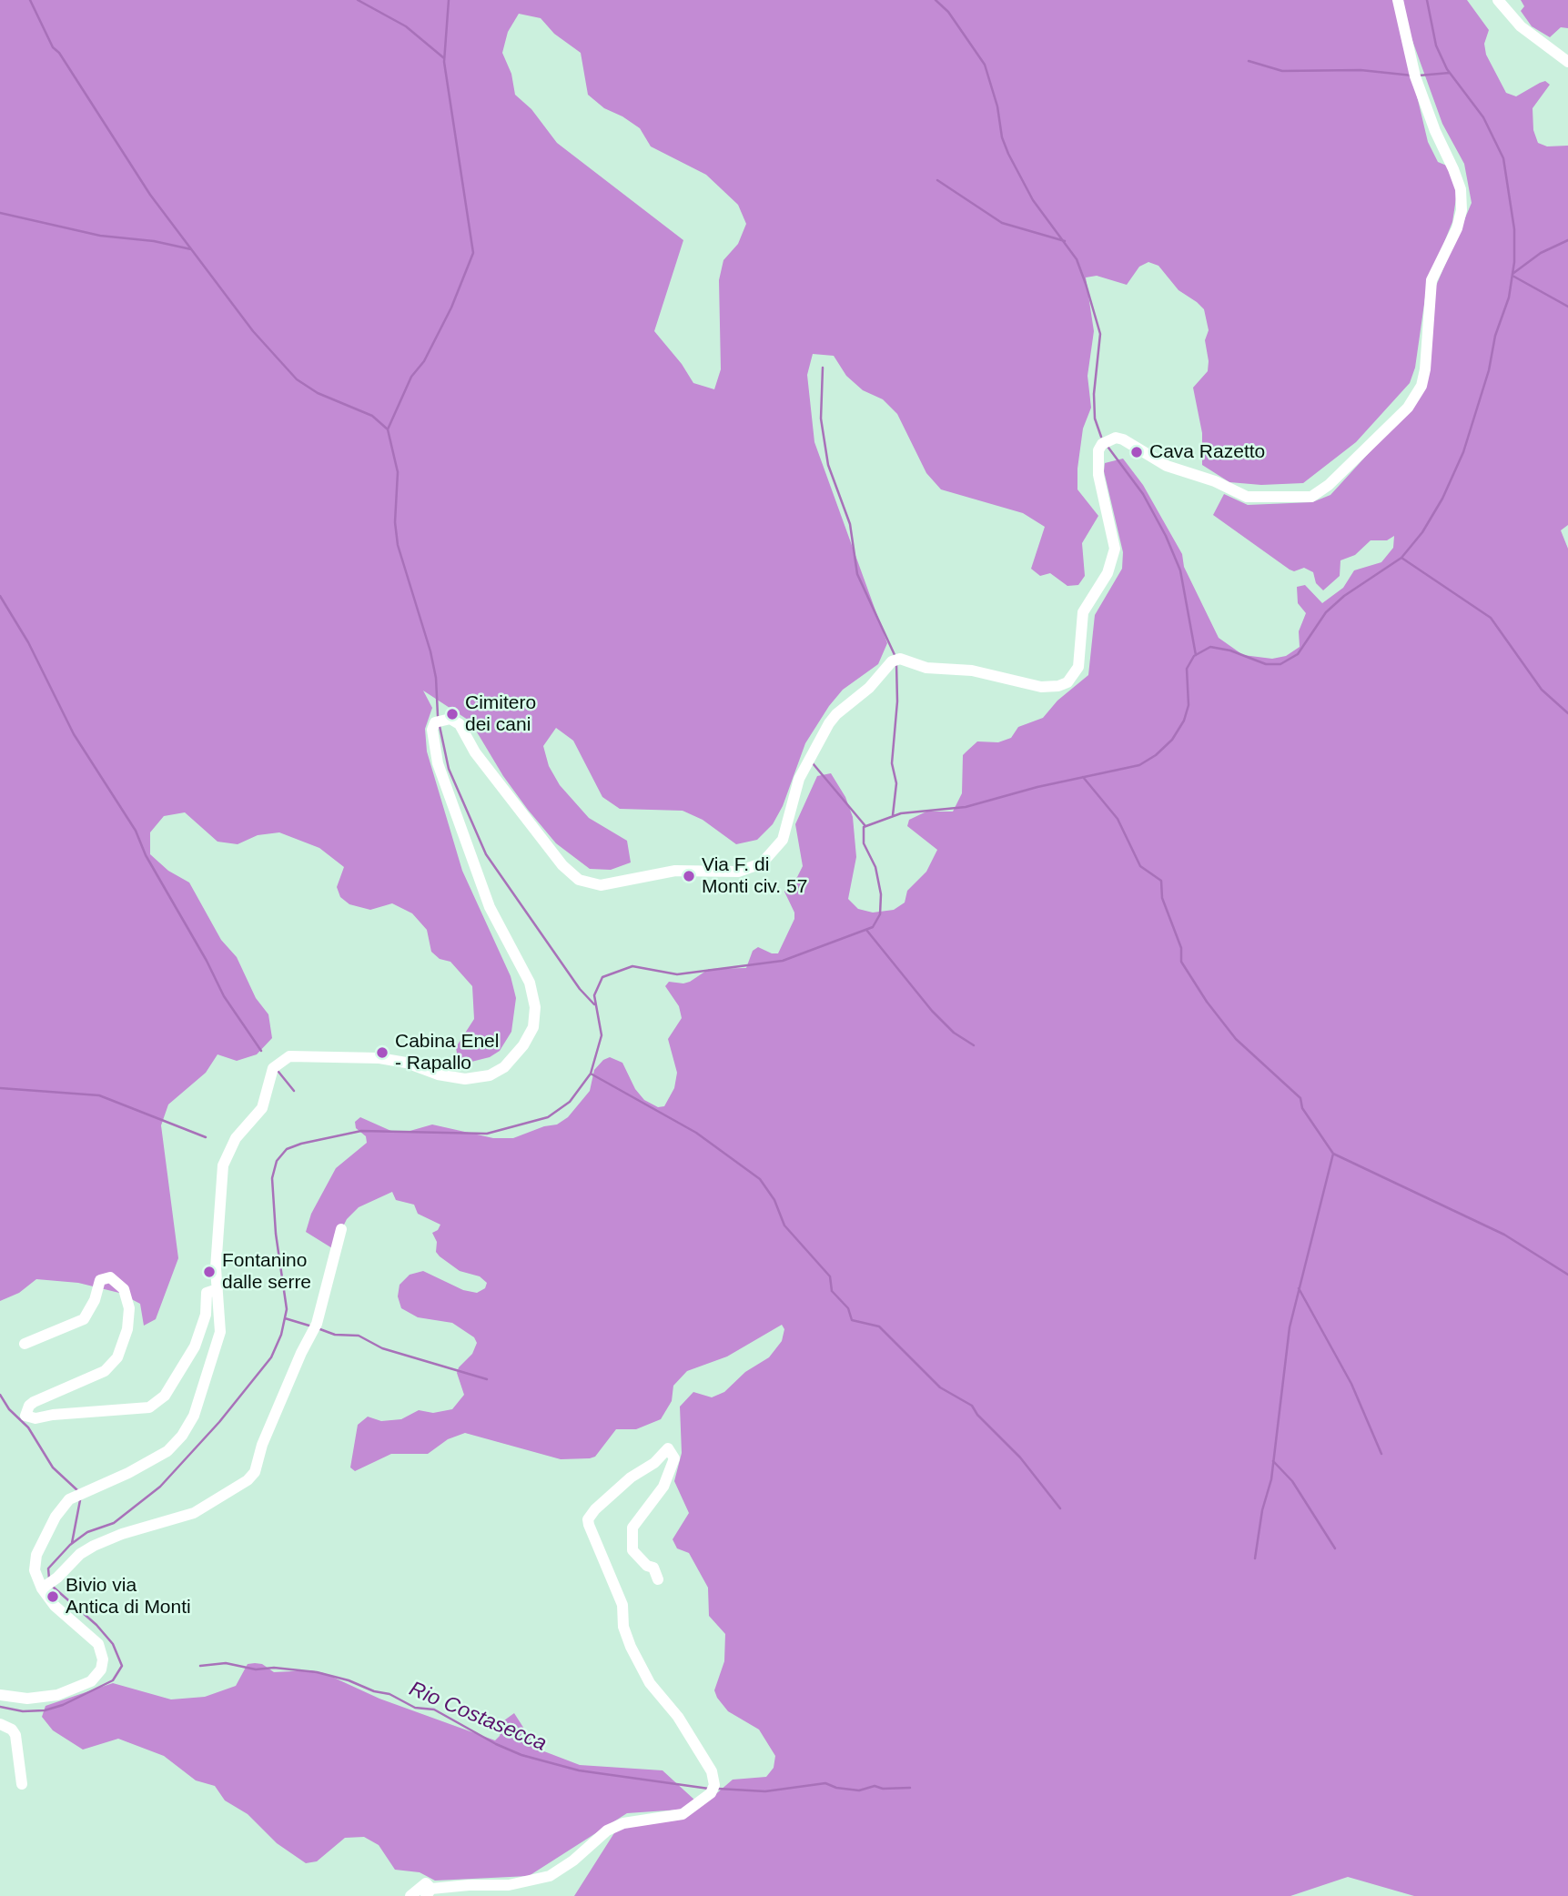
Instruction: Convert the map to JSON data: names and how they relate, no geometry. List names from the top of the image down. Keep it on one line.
{"water":["Rio Costasecca"],"places":["Cava Razetto","Cimitero dei cani","Via F. di Monti civ. 57","Cabina Enel - Rapallo","Fontanino dalle serre","Bivio via Antica di Monti"]}
